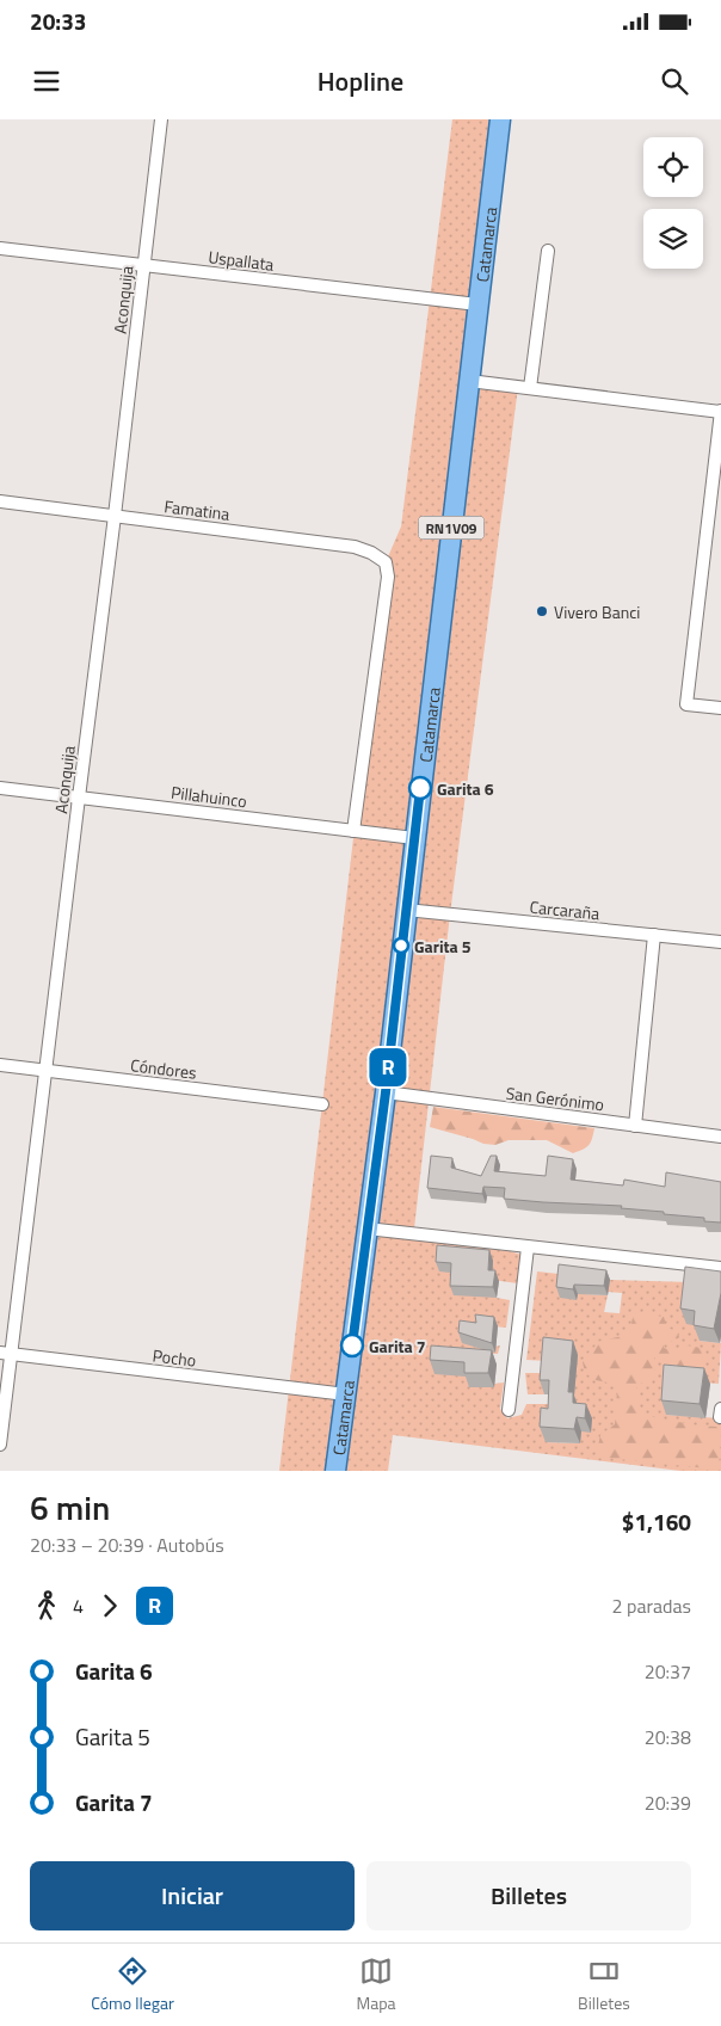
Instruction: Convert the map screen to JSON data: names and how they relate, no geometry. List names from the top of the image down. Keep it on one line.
{"streets":{"main road":["Catamarca","RN1V09"],"street":["Uspallata","Aconquija","Famatina","Pillahuinco","Carcaraña","Cóndores","San Gerónimo","Pocho"]},"crossings":[["Catamarca","Uspallata"],["Catamarca","Pillahuinco"],["Catamarca","Carcaraña"],["Catamarca","San Gerónimo"],["Catamarca","Pocho"],["Uspallata","Aconquija"],["Aconquija","Famatina"],["Aconquija","Pillahuinco"],["Aconquija","Cóndores"],["Aconquija","Pocho"],["Famatina","Pillahuinco"]],"places":["Vivero Banci","Garita 6","Garita 5","Garita 7"],"lines":["bus line R"],"page":{"status":"20:33","header":"Hopline","on_map":"R","heading":["6 min","20:33 – 20:39 · Autobús","$1,160"],"legs":["4","R","2 paradas"],"list":[{"name":"Garita 6","value":"20:37"},{"name":"Garita 5","value":"20:38"},{"name":"Garita 7","value":"20:39"}],"buttons":["Iniciar","Billetes"],"tabs":["Cómo llegar","Mapa","Billetes"]}}
